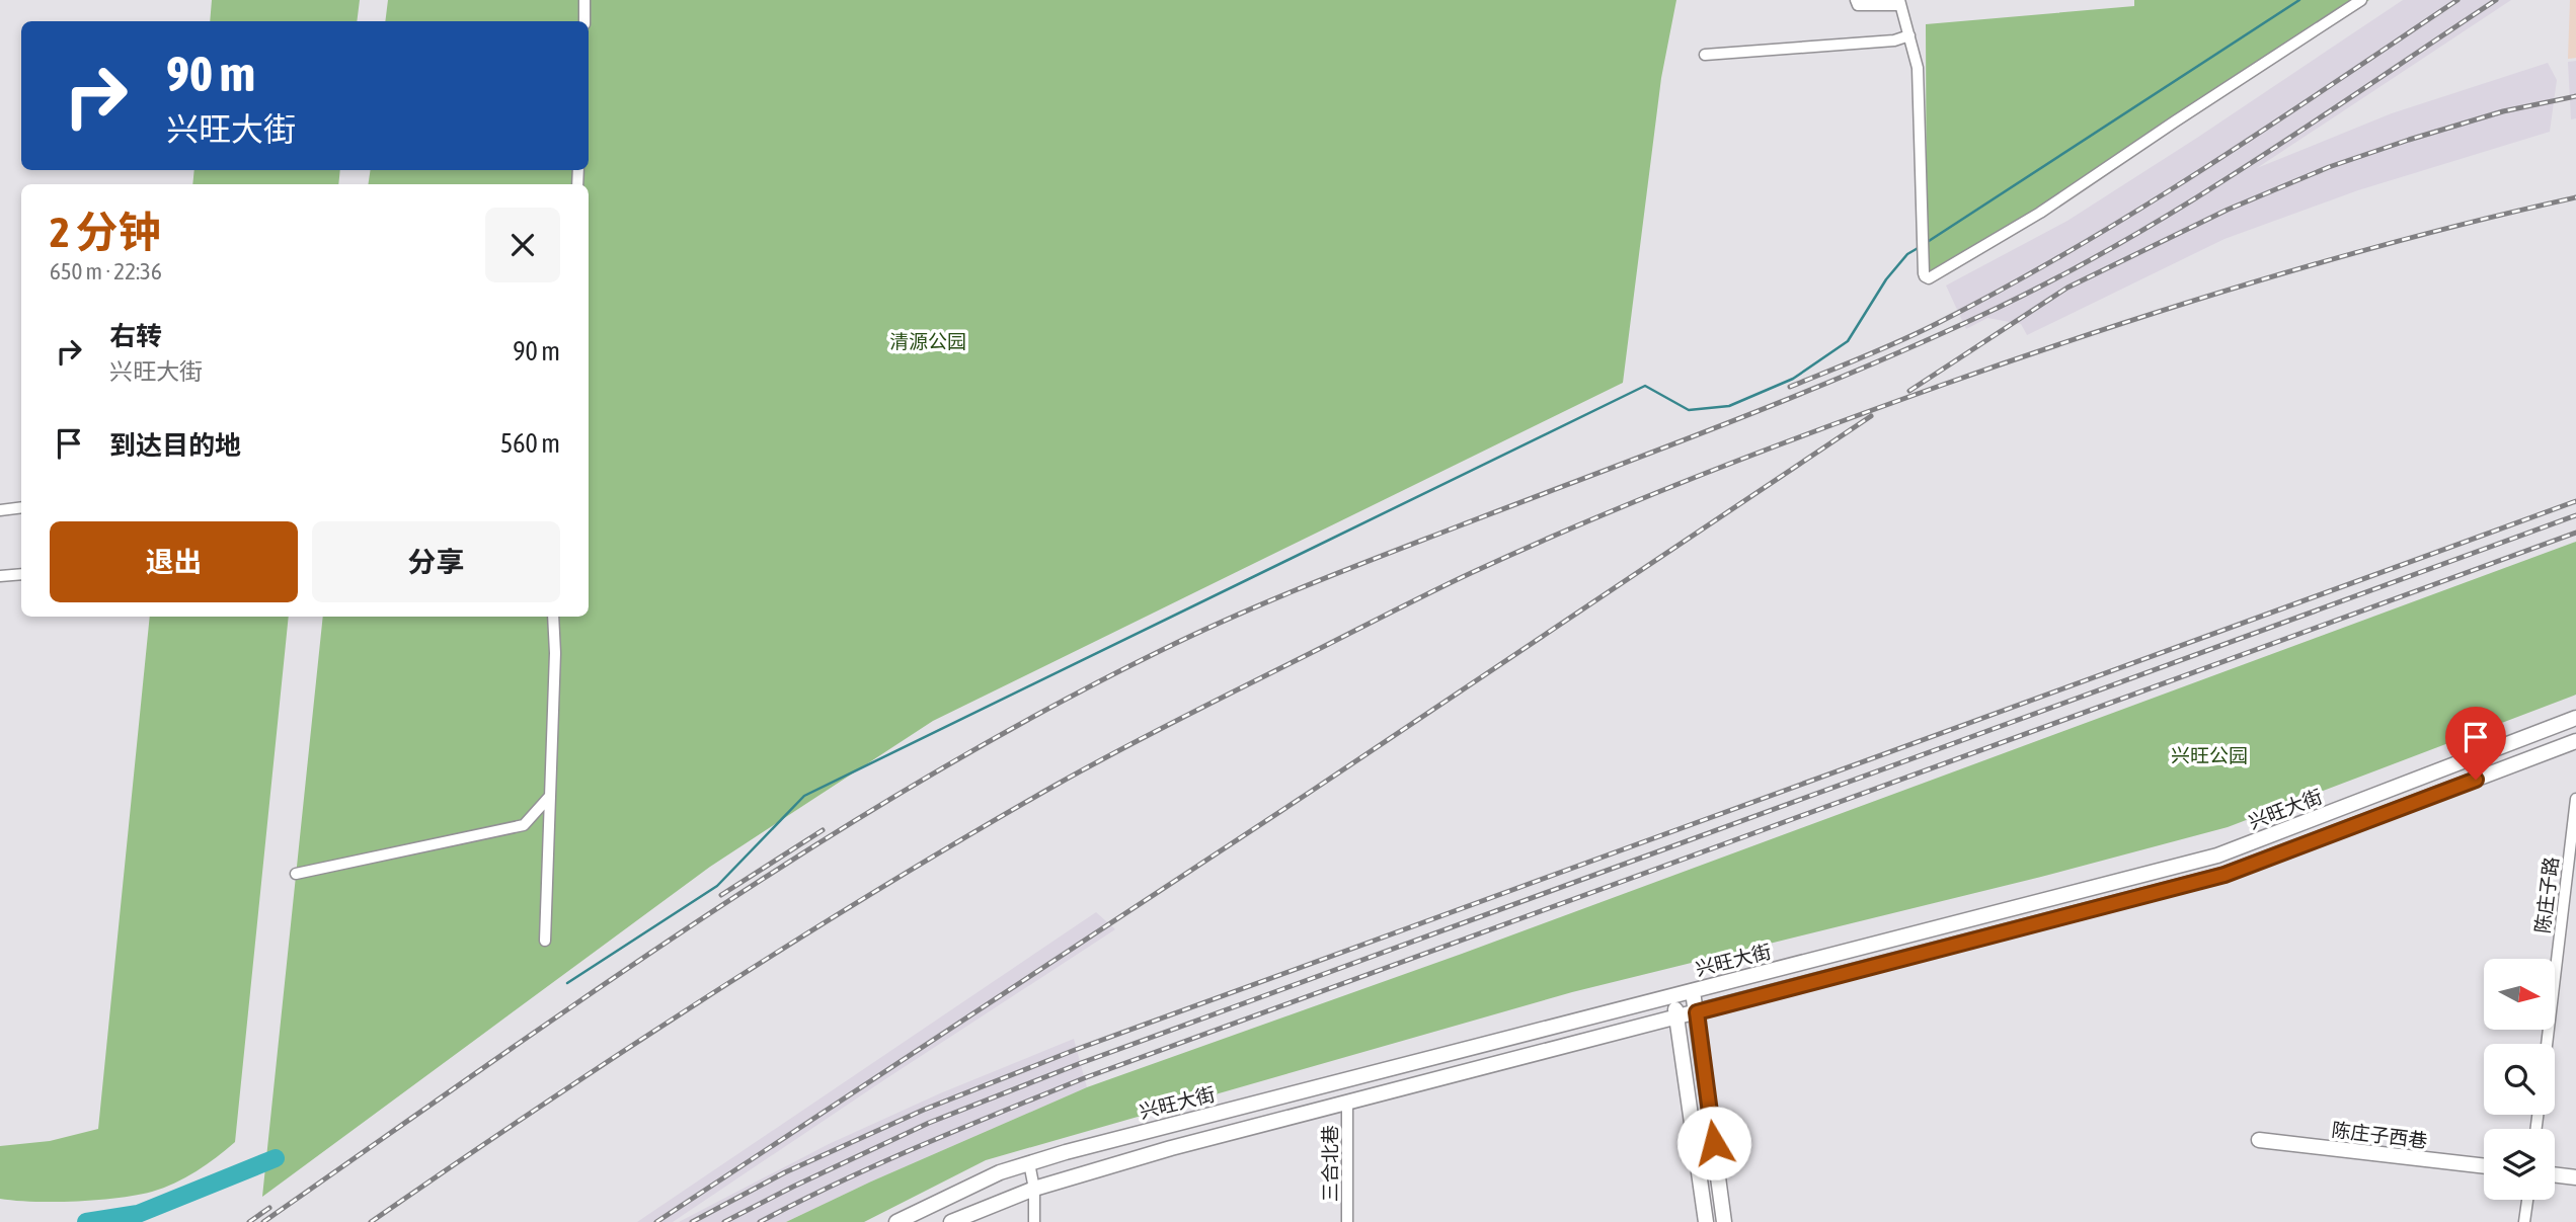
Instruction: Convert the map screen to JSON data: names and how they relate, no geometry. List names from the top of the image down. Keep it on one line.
{"streets":{"main road":["兴旺大街","陈庄子西巷"],"street":["陈庄子路","三合北巷"]},"crossings":[["兴旺大街","三合北巷"]],"parks":["清源公园","兴旺公园"],"north":"right","page":{"turn":["90 m","兴旺大街"],"heading":["2 分钟","650 m · 22:36"],"list":[{"name":"右转","note":"兴旺大街","value":"90 m"},{"name":"到达目的地","value":"560 m"}],"buttons":["退出","分享"]}}
